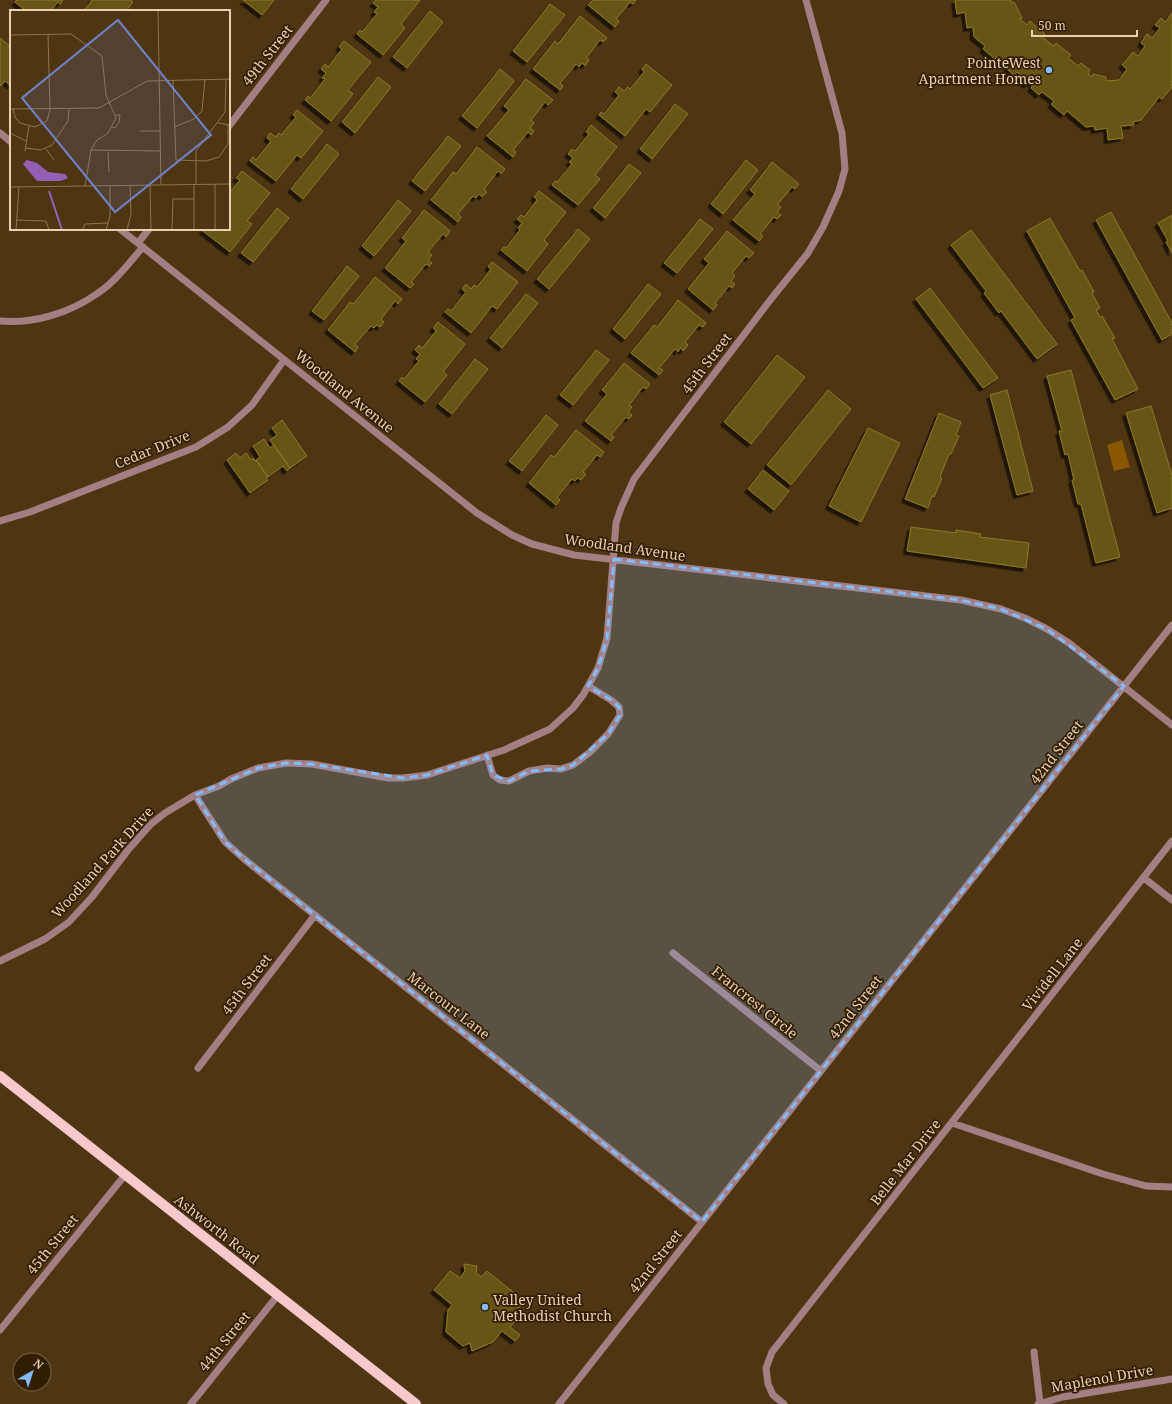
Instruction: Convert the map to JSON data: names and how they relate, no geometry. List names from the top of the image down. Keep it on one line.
{"streets":{"main road":["Ashworth Road"],"street":["49th Street","45th Street","Woodland Avenue","Cedar Drive","42nd Street","Woodland Park Drive","Vividell Lane","Francrest Circle","Marcourt Lane","Belle Mar Drive","44th Street","Maplenol Drive"]},"crossings":[["45th Street","Woodland Avenue"],["45th Street","Woodland Park Drive"],["45th Street","Marcourt Lane"],["45th Street","Ashworth Road"],["Woodland Avenue","Cedar Drive"],["Woodland Avenue","42nd Street"],["Woodland Avenue","Woodland Park Drive"],["42nd Street","Francrest Circle"],["42nd Street","Marcourt Lane"],["Woodland Park Drive","Marcourt Lane"],["Vividell Lane","Belle Mar Drive"],["Ashworth Road","44th Street"]],"places":["PointeWest Apartment Homes","Valley United Methodist Church"],"scale_bar":"50 m","north":"top right"}
